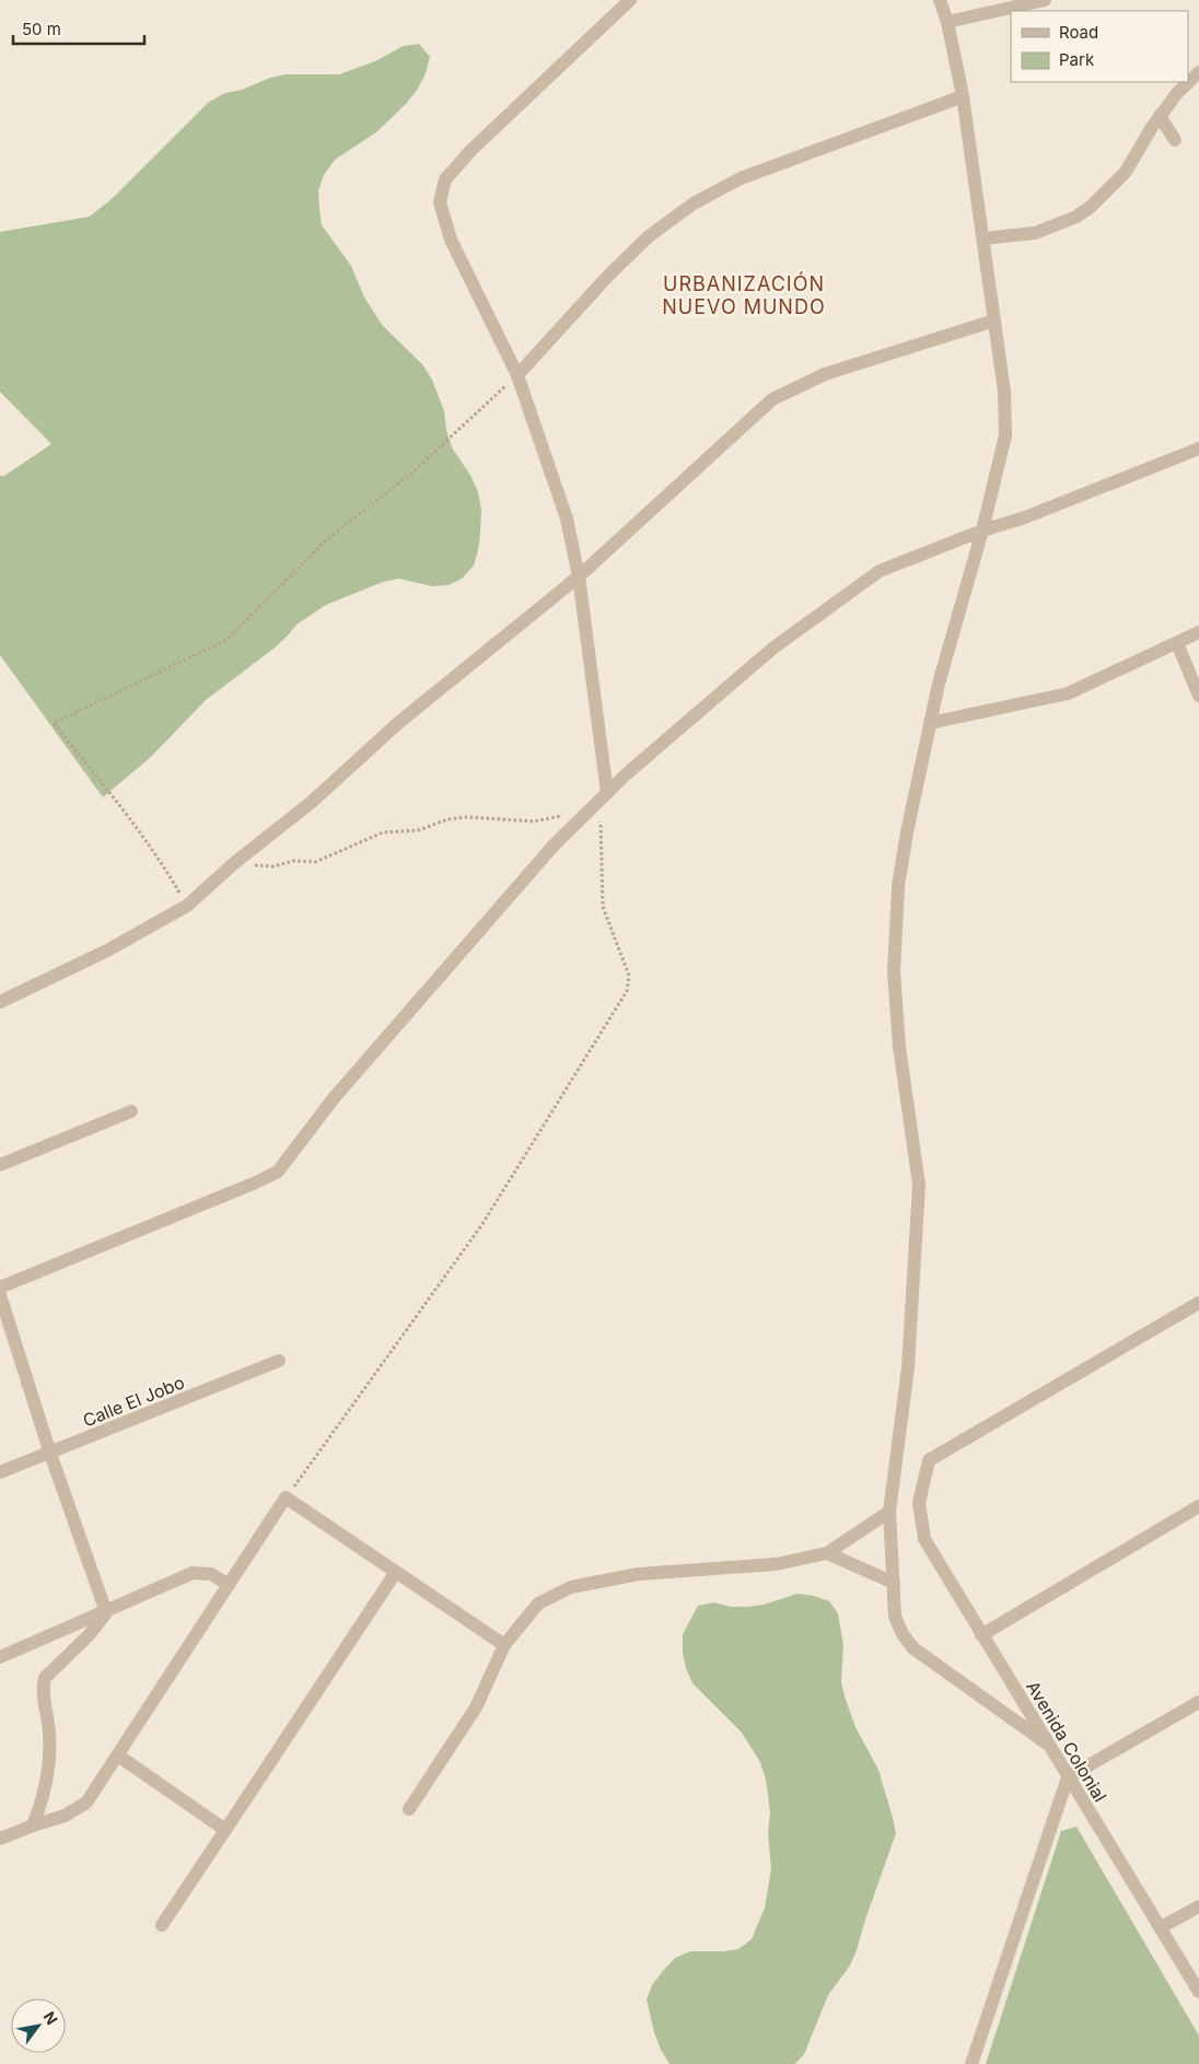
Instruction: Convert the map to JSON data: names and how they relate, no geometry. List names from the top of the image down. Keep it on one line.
{"streets":{"street":["Calle El Jobo","Avenida Colonial"]},"districts":["URBANIZACIÓN NUEVO MUNDO"],"legend":["Road","Park"],"scale_bar":"50 m","north":"top right"}
